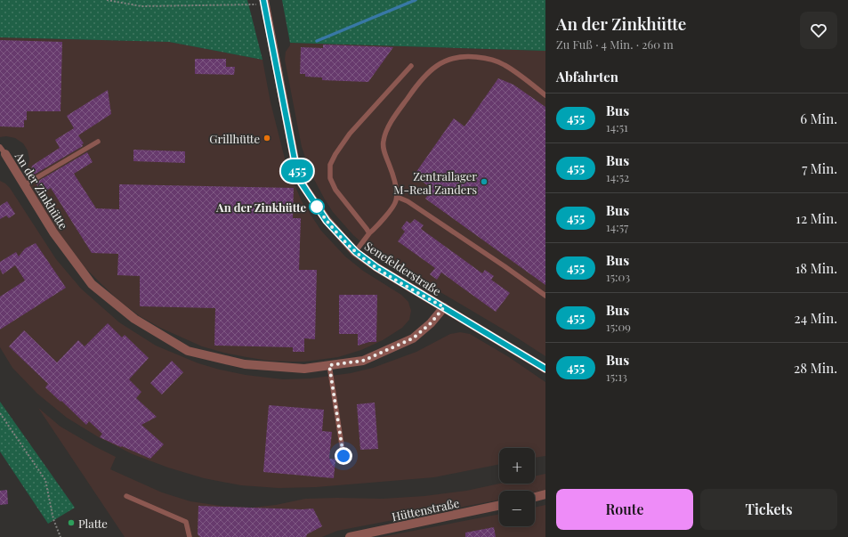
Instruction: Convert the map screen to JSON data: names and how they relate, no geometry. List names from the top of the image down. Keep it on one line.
{"streets":{"street":["An der Zinkhütte","Senefelderstraße","Hüttenstraße"]},"crossings":[["An der Zinkhütte","Senefelderstraße"]],"places":["Grillhütte","Zentrallager M-Real Zanders","An der Zinkhütte","Platte"],"lines":["bus line 455"],"page":{"on_map":"455","heading":[["An der Zinkhütte","Zu Fuß · 4 Min. · 260 m"],"Abfahrten"],"list":[{"mark":"455","name":"Bus","note":"14:51","value":"6 Min."},{"mark":"455","name":"Bus","note":"14:52","value":"7 Min."},{"mark":"455","name":"Bus","note":"14:57","value":"12 Min."},{"mark":"455","name":"Bus","note":"15:03","value":"18 Min."},{"mark":"455","name":"Bus","note":"15:09","value":"24 Min."},{"mark":"455","name":"Bus","note":"15:13","value":"28 Min."}],"map_buttons":["+","−"],"buttons":["Route","Tickets"]}}
